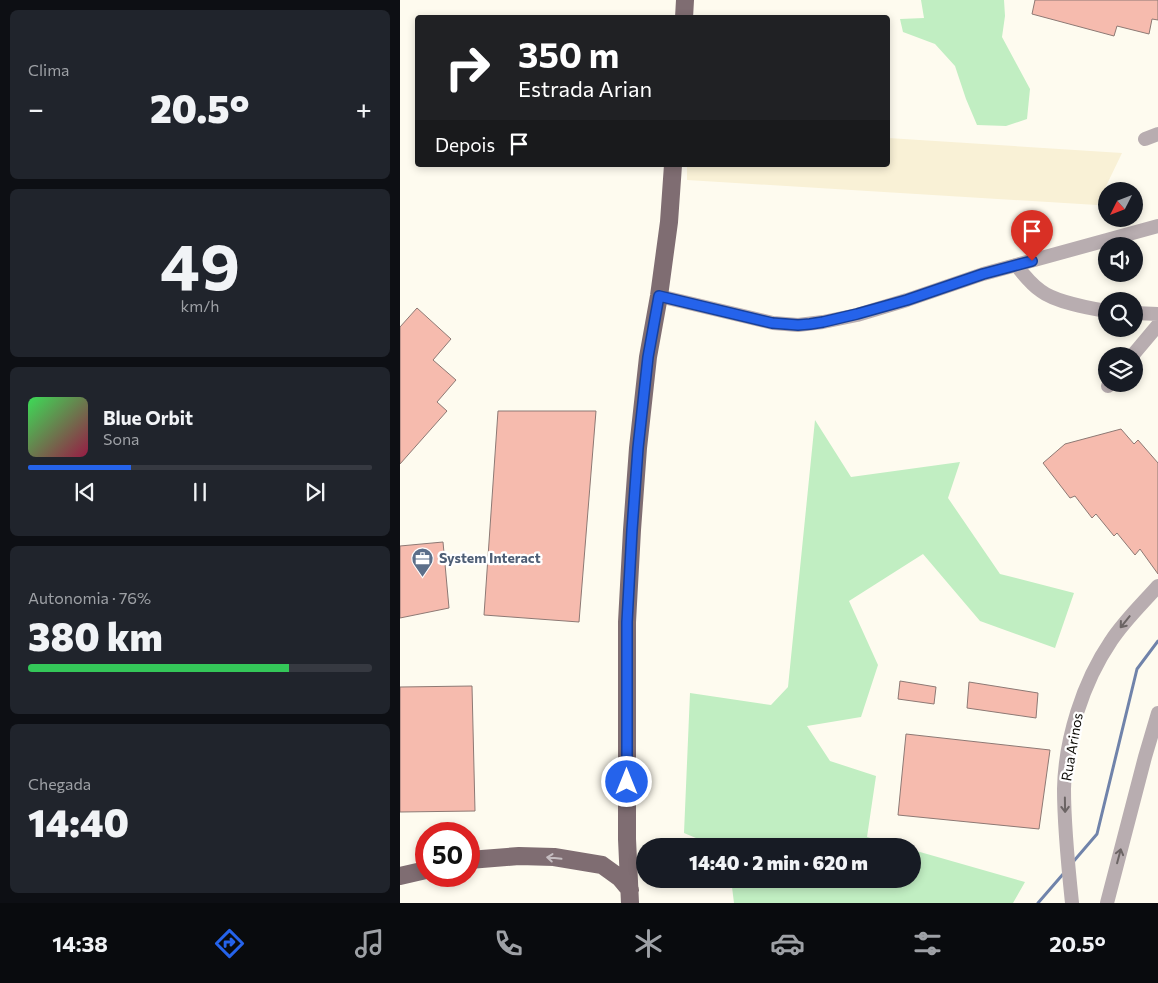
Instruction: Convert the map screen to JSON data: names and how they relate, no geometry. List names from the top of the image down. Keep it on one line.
{"streets":{"street":["Rua Arinos"]},"places":{"office":["System Interact"]},"north":"bottom left","page":{"tile":["Clima",["49","km/h"],["Autonomia · 76%","380 km"],["Chegada","14:40"]],"turn":["350 m","Estrada Arian"],"heat":["−","20.5°","+"],"then":"Depois","song":["Blue Orbit","Sona"],"limit":"50","trip":"14:40 · 2 min · 620 m","tabs":["14:38","20.5°"]}}
